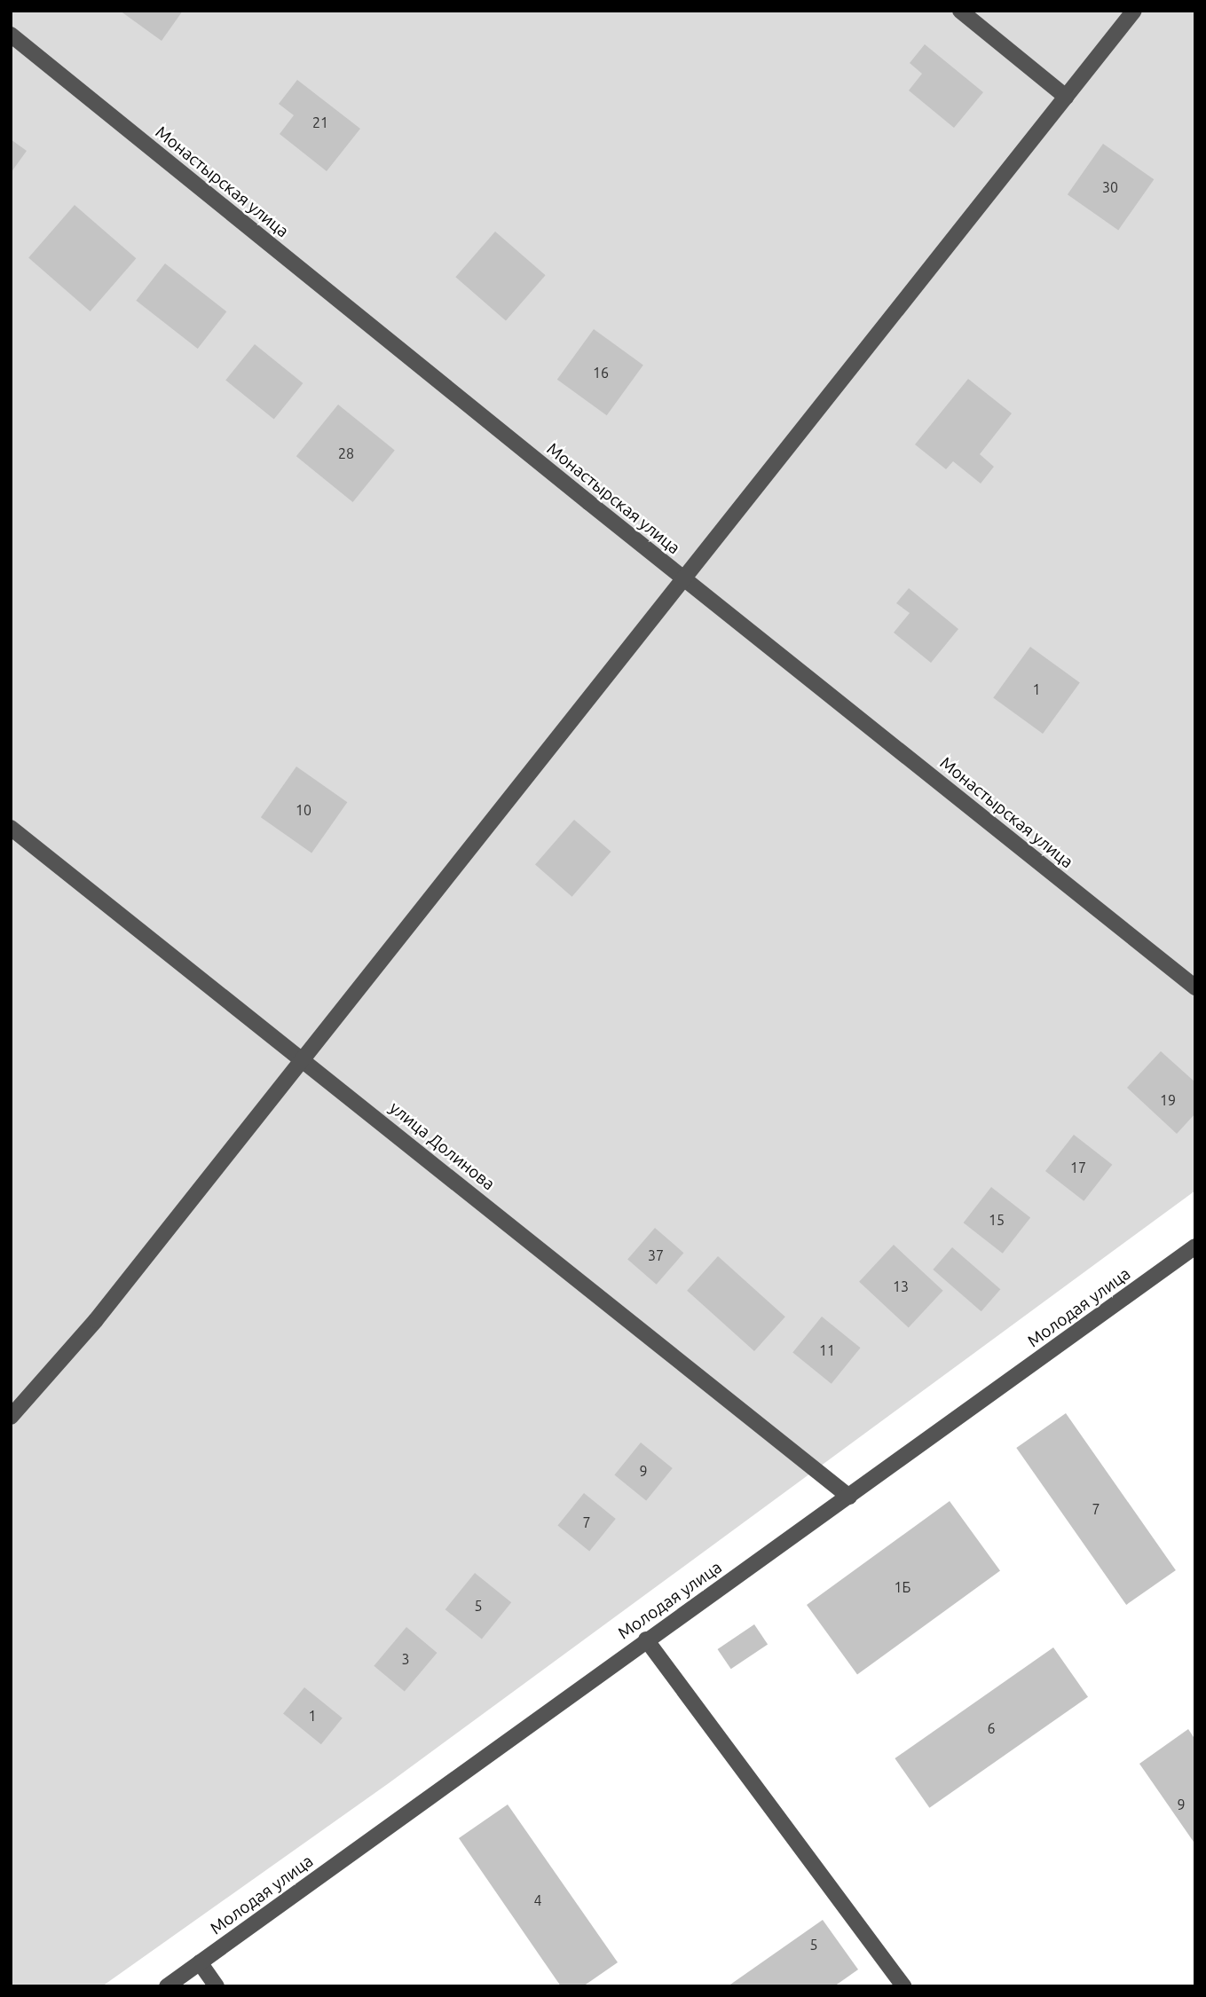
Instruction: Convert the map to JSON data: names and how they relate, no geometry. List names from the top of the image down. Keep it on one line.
{"streets":{"street":["Монастырская улица","улица Долинова","Молодая улица"]},"crossings":[["улица Долинова","Молодая улица"]],"house_numbers":["21","30","16","28","1","10","19","17","15","37","13","11","9","7","7","1Б","5","3","1","6","9","4","5"]}
